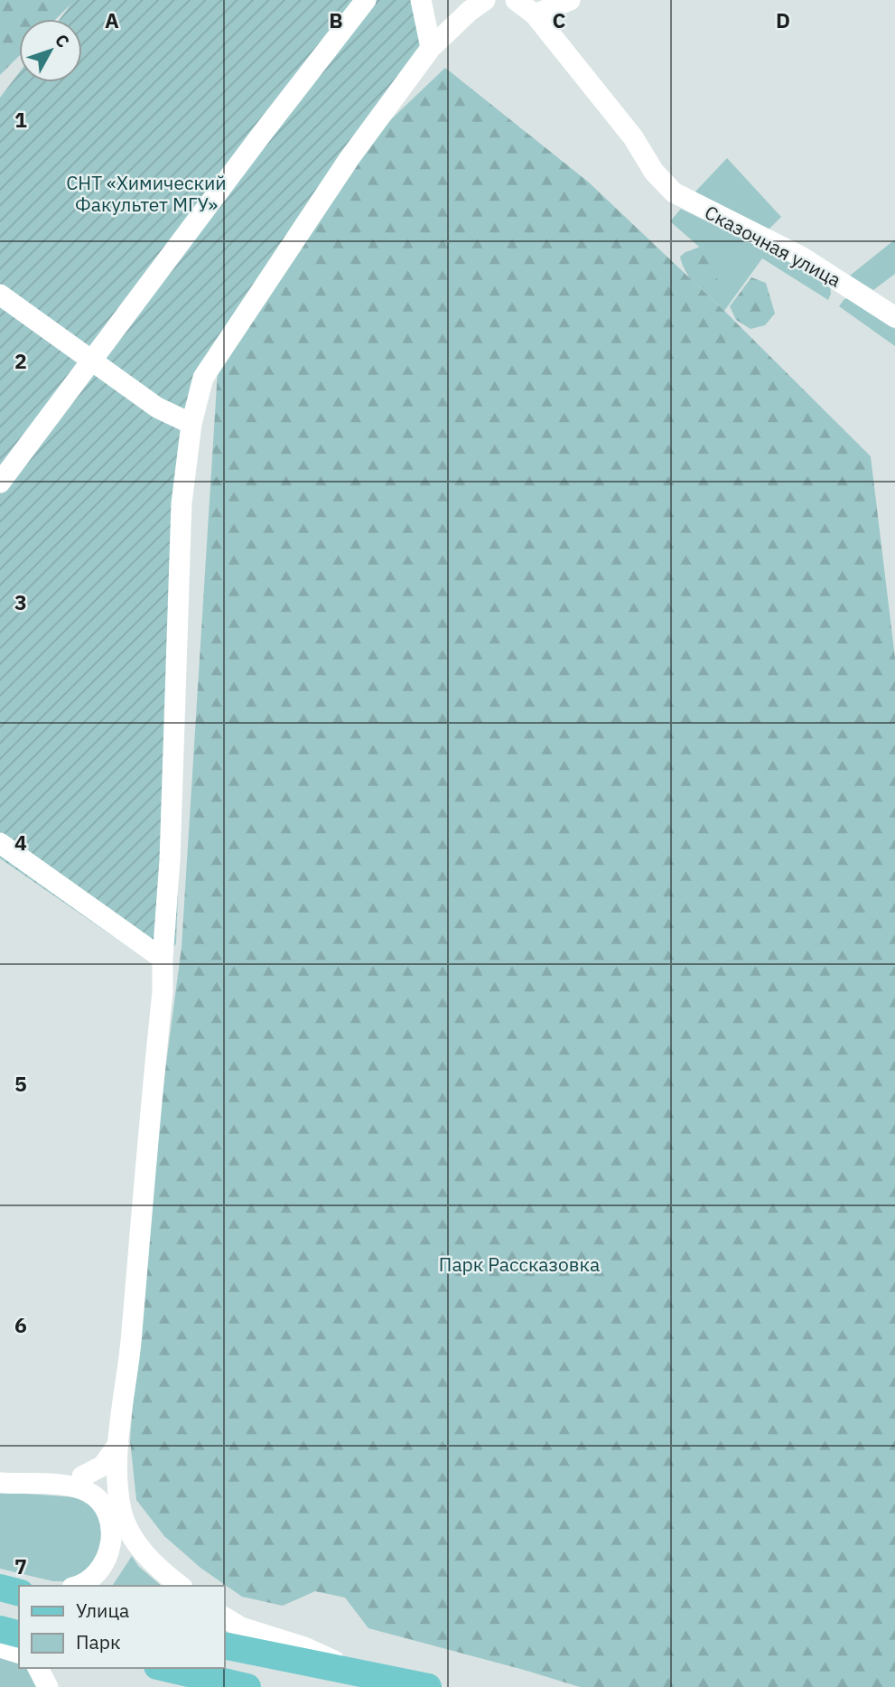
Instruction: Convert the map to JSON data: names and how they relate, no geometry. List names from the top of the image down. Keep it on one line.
{"streets":{"street":["Сказочная улица"]},"parks":["СНТ «Химический Факультет МГУ»","Парк Рассказовка"],"legend":["Улица","Парк"],"north":"top right","grid":{"columns":["A","B","C","D"],"rows":["1","2","3","4","5","6","7"]}}
